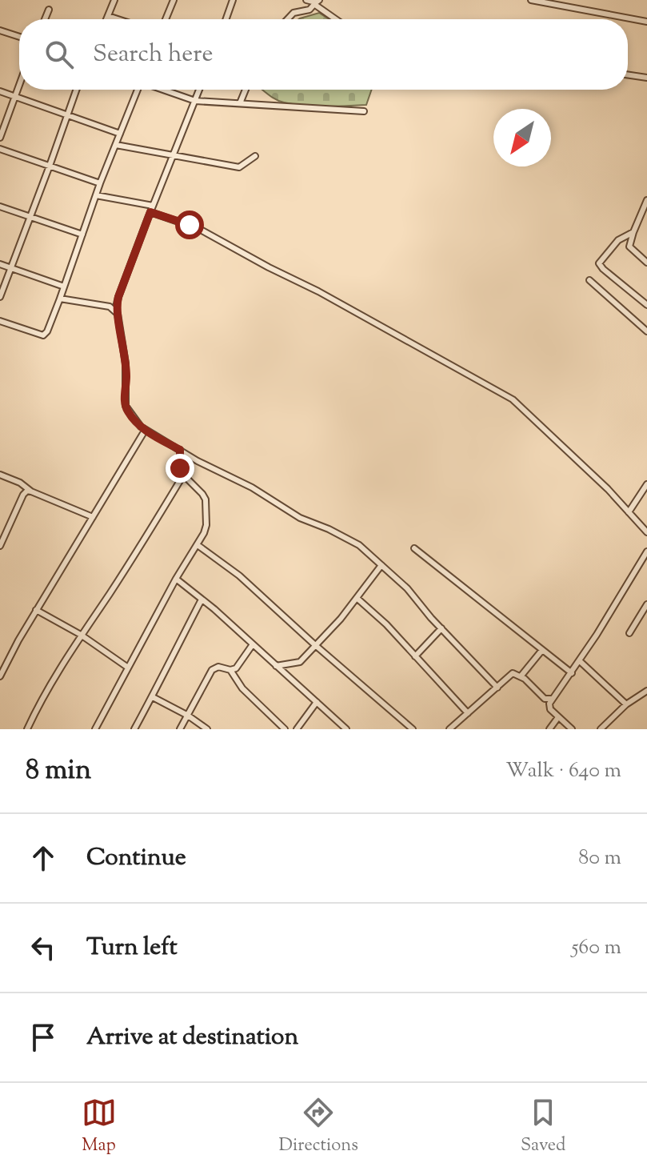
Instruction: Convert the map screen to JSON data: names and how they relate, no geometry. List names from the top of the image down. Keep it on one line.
{"north":"bottom left","page":{"search":"Search here","heading":["8 min","Walk · 640 m"],"list":[["Continue","80 m"],["Turn left","560 m"],"Arrive at destination"],"nav":["Map","Directions","Saved"]}}
